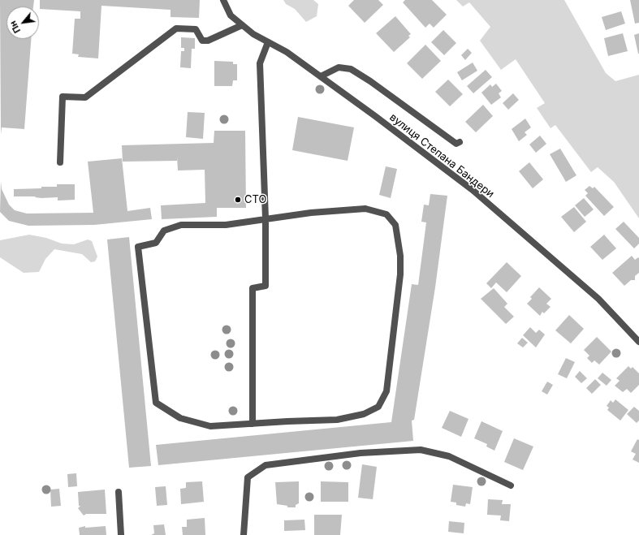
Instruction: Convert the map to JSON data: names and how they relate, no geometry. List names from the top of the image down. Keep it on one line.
{"streets":{"street":["вулиця Степана Бандери"]},"places":["СТО"],"north":"bottom left"}
